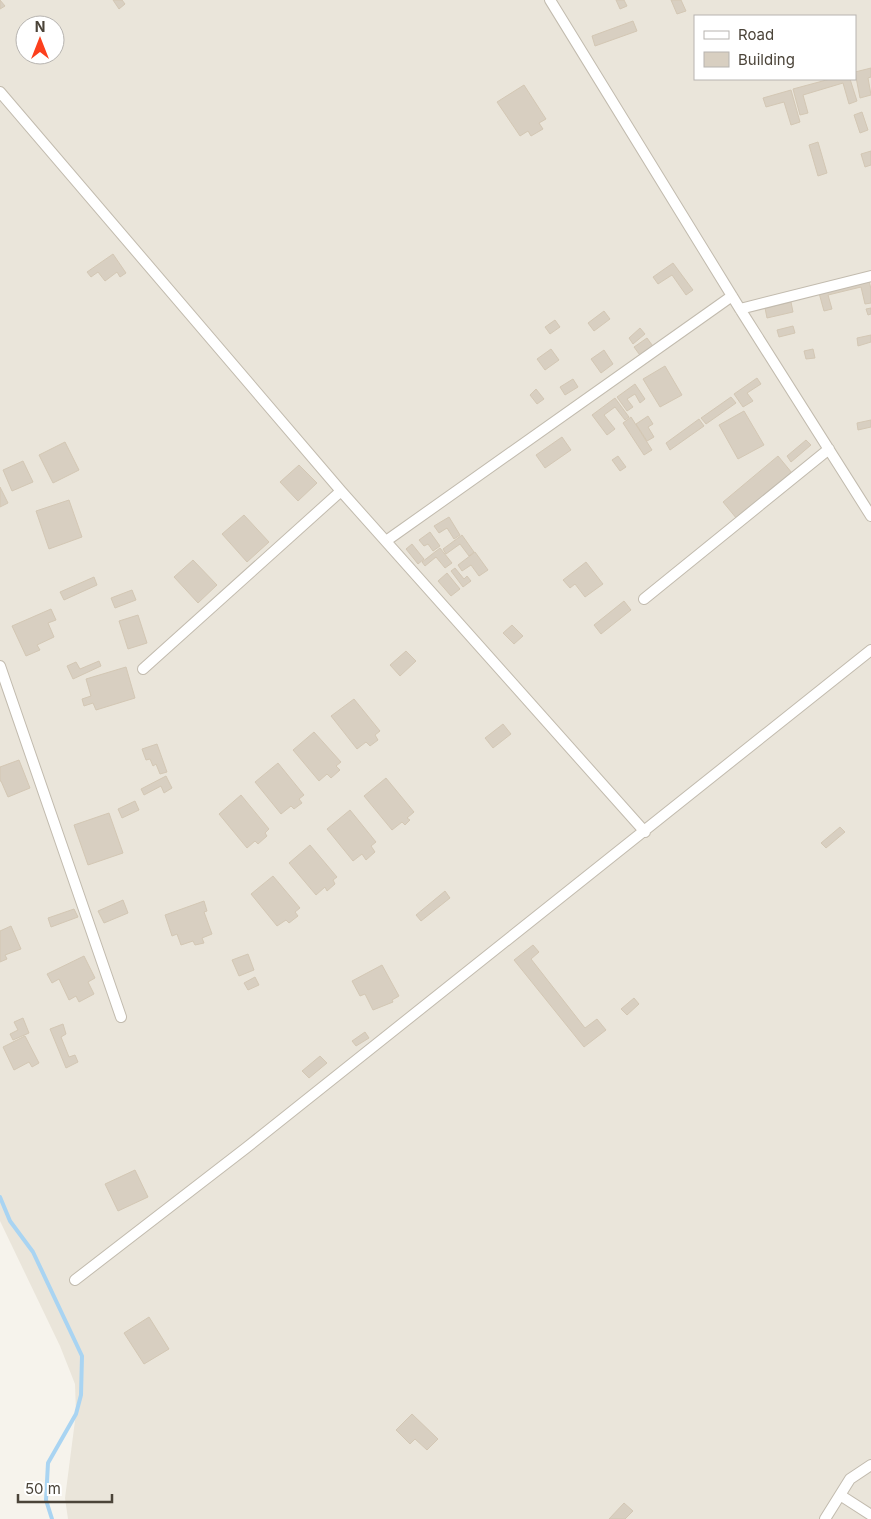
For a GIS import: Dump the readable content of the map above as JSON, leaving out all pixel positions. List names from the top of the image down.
{
  "legend": ["Road", "Building"],
  "scale_bar": "50 m",
  "north": "top"
}
